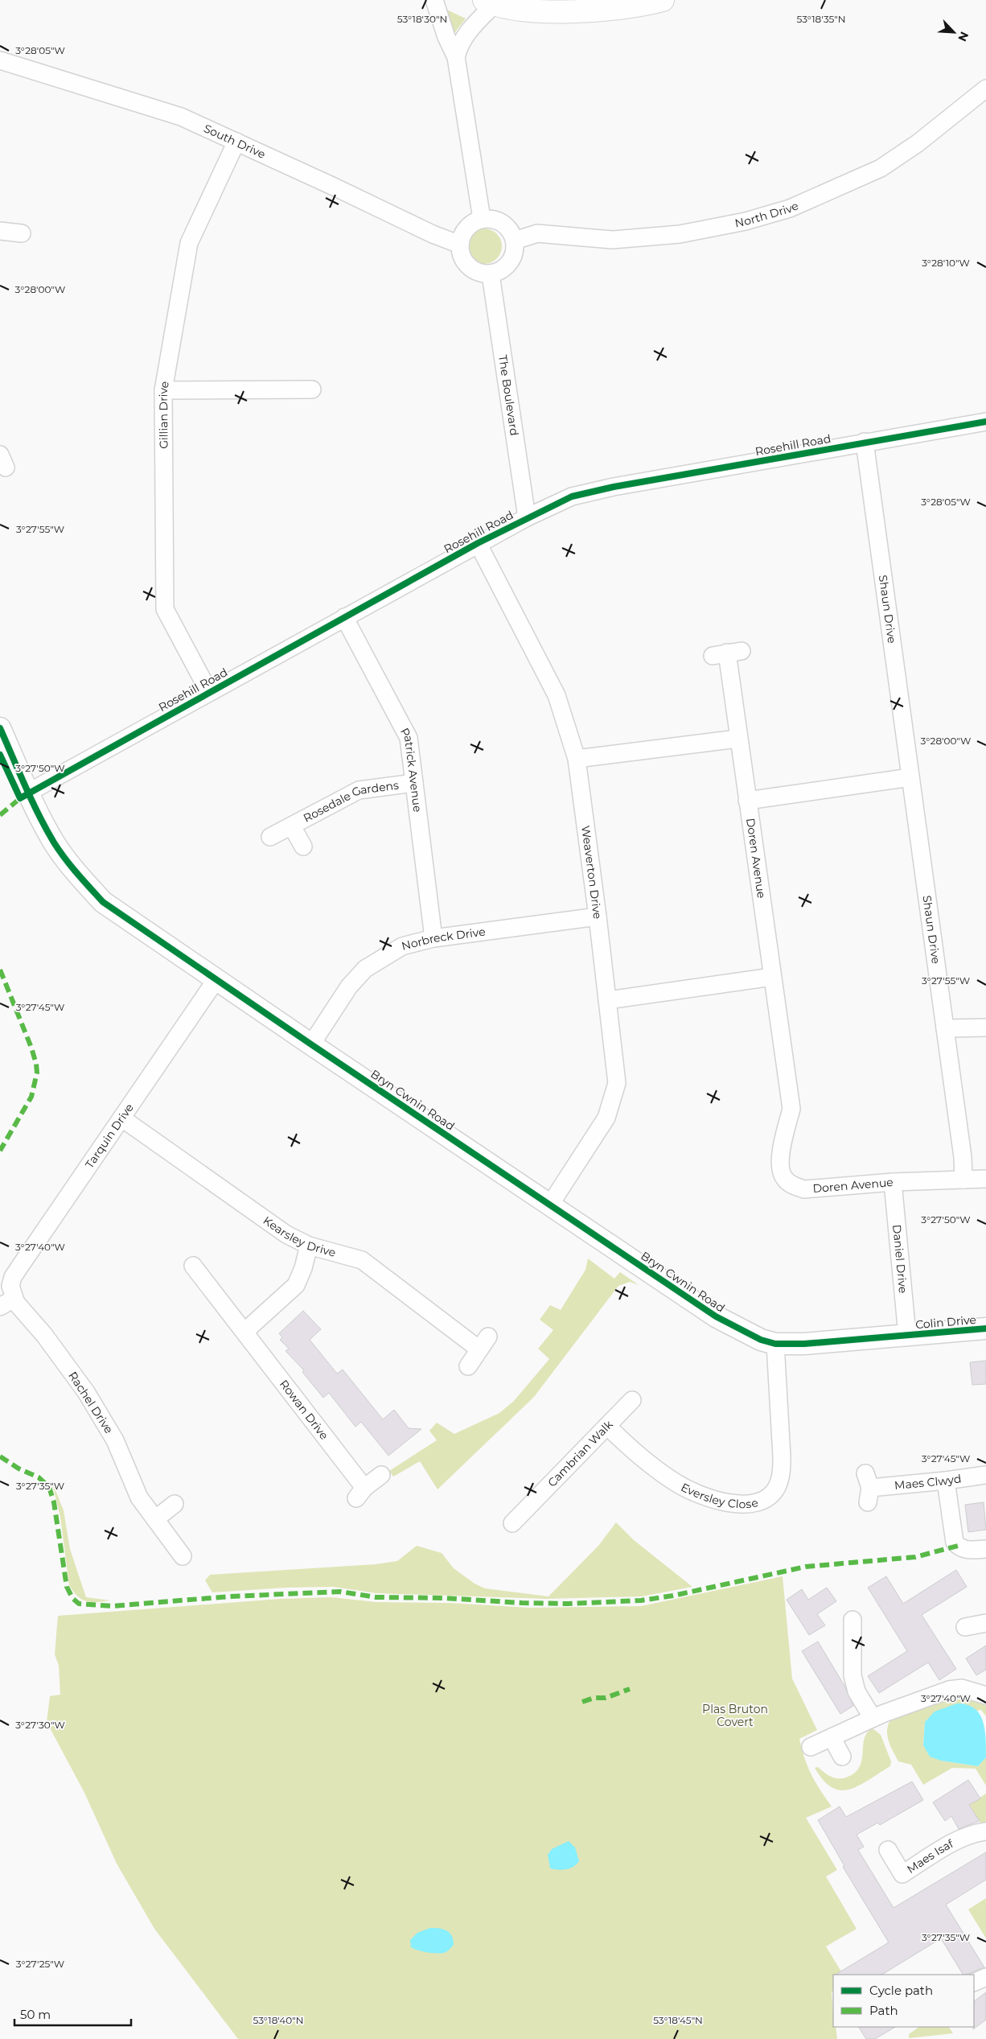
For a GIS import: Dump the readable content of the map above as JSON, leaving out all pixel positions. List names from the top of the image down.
{
  "streets": {
    "street": [
      "South Drive",
      "North Drive",
      "The Boulevard",
      "Gillian Drive",
      "Rosehill Road",
      "Shaun Drive",
      "Patrick Avenue",
      "Rosedale Gardens",
      "Doren Avenue",
      "Weaverton Drive",
      "Norbreck Drive",
      "Bryn Cwnin Road",
      "Tarquin Drive",
      "Kearsley Drive",
      "Daniel Drive",
      "Colin Drive",
      "Rachel Drive",
      "Rowan Drive",
      "Cambrian Walk",
      "Maes Clwyd",
      "Eversley Close",
      "Maes Isaf"
    ]
  },
  "crossings": [
    ["South Drive", "North Drive"],
    ["South Drive", "The Boulevard"],
    ["South Drive", "Gillian Drive"],
    ["North Drive", "The Boulevard"],
    ["The Boulevard", "Rosehill Road"],
    ["Gillian Drive", "Rosehill Road"],
    ["Rosehill Road", "Shaun Drive"],
    ["Rosehill Road", "Patrick Avenue"],
    ["Rosehill Road", "Weaverton Drive"],
    ["Rosehill Road", "Bryn Cwnin Road"],
    ["Shaun Drive", "Doren Avenue"],
    ["Patrick Avenue", "Rosedale Gardens"],
    ["Patrick Avenue", "Norbreck Drive"],
    ["Doren Avenue", "Daniel Drive"],
    ["Weaverton Drive", "Norbreck Drive"],
    ["Weaverton Drive", "Bryn Cwnin Road"],
    ["Norbreck Drive", "Bryn Cwnin Road"],
    ["Bryn Cwnin Road", "Tarquin Drive"],
    ["Bryn Cwnin Road", "Daniel Drive"],
    ["Bryn Cwnin Road", "Colin Drive"],
    ["Bryn Cwnin Road", "Eversley Close"],
    ["Tarquin Drive", "Kearsley Drive"],
    ["Tarquin Drive", "Rachel Drive"],
    ["Daniel Drive", "Colin Drive"],
    ["Cambrian Walk", "Eversley Close"]
  ],
  "parks": ["Plas Bruton Covert"],
  "legend": ["Cycle path", "Path"],
  "scale_bar": "50 m",
  "north": "bottom right",
  "coordinates": [
    "53°18'30\"N",
    "53°18'35\"N",
    "3°28'05\"W",
    "3°28'10\"W",
    "3°28'00\"W",
    "3°27'55\"W",
    "3°27'50\"W",
    "3°27'45\"W",
    "3°27'40\"W",
    "3°27'35\"W",
    "3°27'30\"W",
    "3°27'25\"W",
    "53°18'40\"N",
    "53°18'45\"N"
  ]
}
